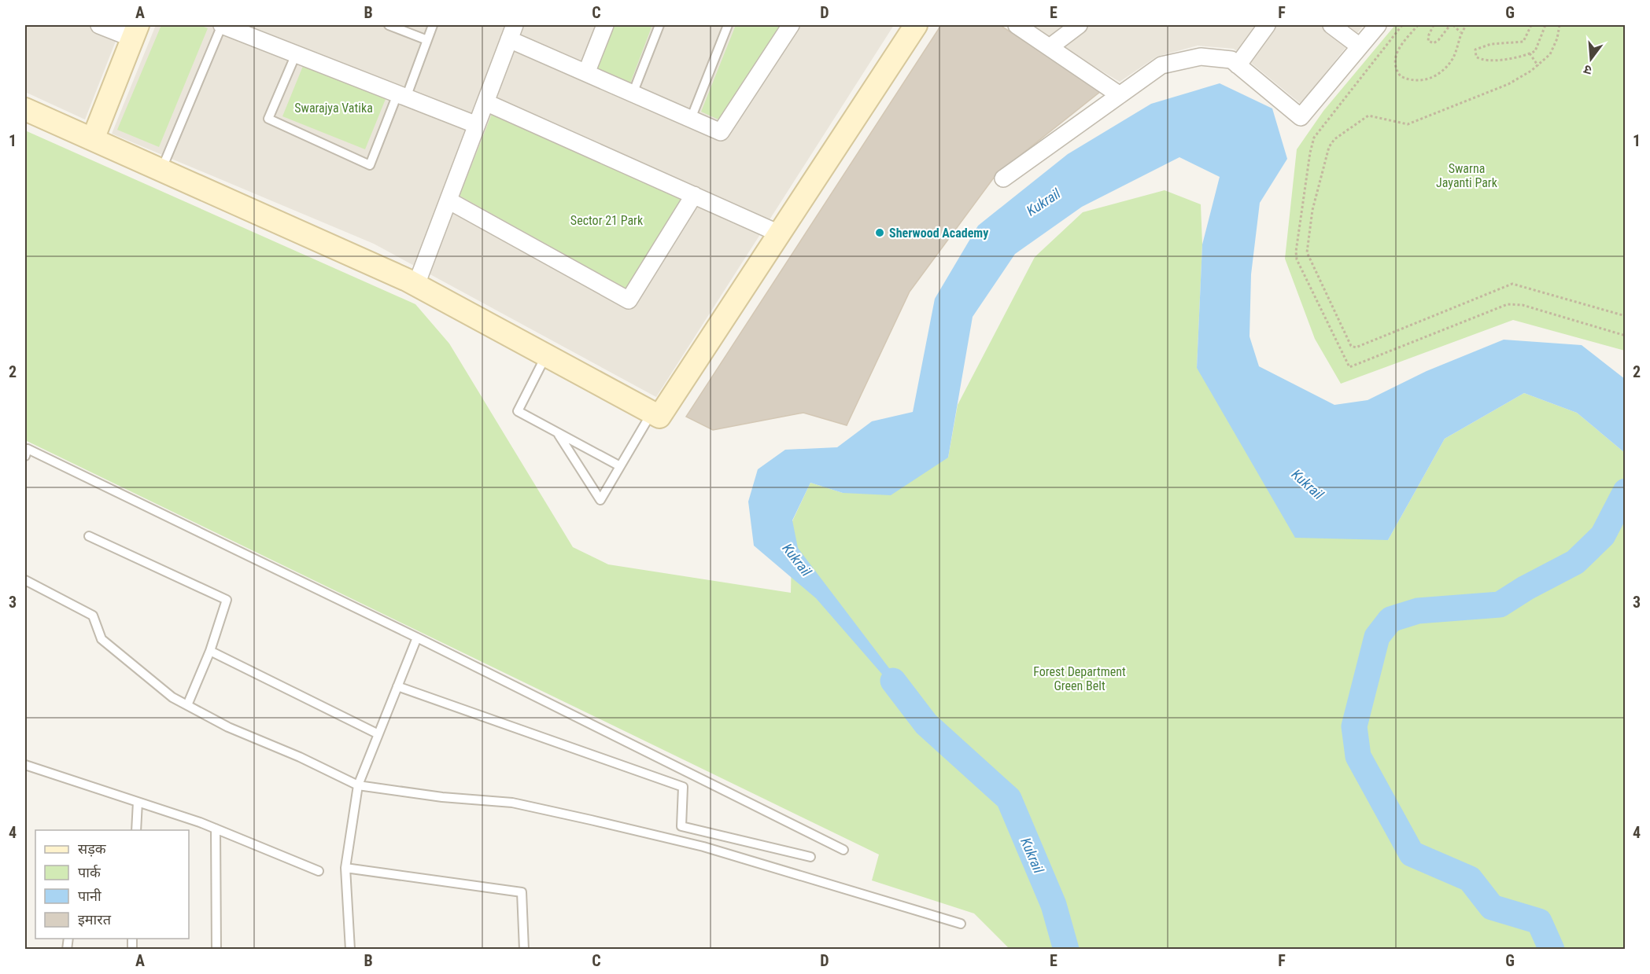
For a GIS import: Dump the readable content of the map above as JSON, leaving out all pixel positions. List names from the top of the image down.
{
  "water": ["Kukrail"],
  "parks": [
    "Swarajya Vatika",
    "Swarna Jayanti Park",
    "Sector 21 Park",
    "Forest Department Green Belt"
  ],
  "places": ["Sherwood Academy"],
  "legend": [
    "सड़क",
    "पार्क",
    "पानी",
    "इमारत"
  ],
  "north": "bottom",
  "grid": {
    "columns": [
      "A",
      "B",
      "C",
      "D",
      "E",
      "F",
      "G"
    ],
    "rows": [
      "1",
      "2",
      "3",
      "4"
    ]
  }
}
